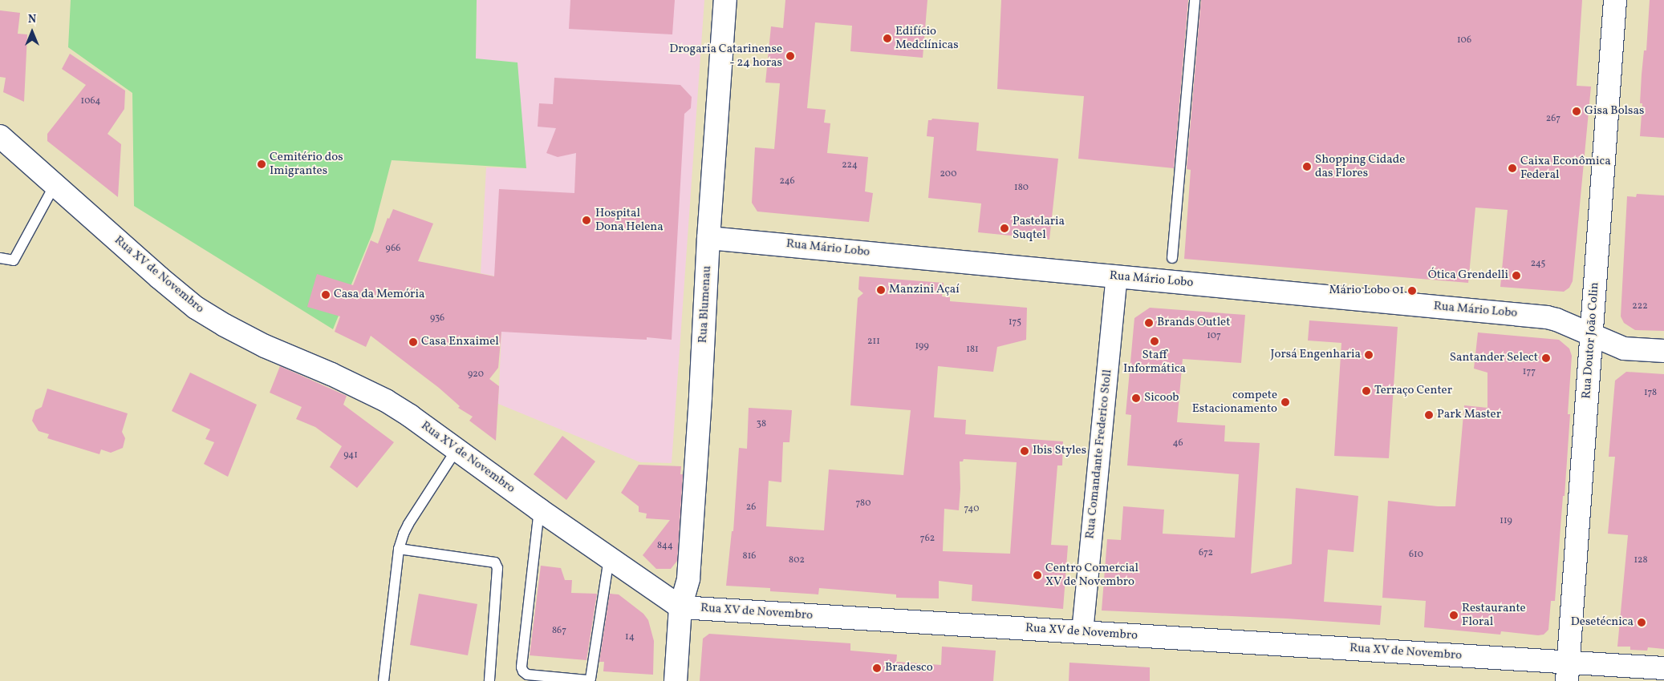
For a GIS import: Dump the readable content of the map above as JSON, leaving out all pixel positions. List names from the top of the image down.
{
  "streets": {
    "main road": [
      "Rua Mário Lobo",
      "Rua XV de Novembro",
      "Rua Blumenau",
      "Rua Doutor João Colin"
    ],
    "street": ["Rua Comandante Frederico Stoll"]
  },
  "crossings": [
    ["Rua Mário Lobo", "Rua Blumenau"],
    ["Rua Mário Lobo", "Rua Doutor João Colin"],
    ["Rua Mário Lobo", "Rua Comandante Frederico Stoll"],
    ["Rua XV de Novembro", "Rua Blumenau"],
    ["Rua XV de Novembro", "Rua Doutor João Colin"],
    ["Rua XV de Novembro", "Rua Comandante Frederico Stoll"]
  ],
  "places": [
    "Edifício Medclínicas",
    "Drogaria Catarinense - 24 horas",
    "Gisa Bolsas",
    "Cemitério dos Imigrantes",
    "Shopping Cidade das Flores",
    "Caixa Econômica Federal",
    "Hospital Dona Helena",
    "Pastelaria Suqtel",
    "Ótica Grendelli",
    "Manzini Açaí",
    "Mário Lobo 01",
    "Casa da Memória",
    "Brands Outlet",
    "Staff Informática",
    "Casa Enxaimel",
    "Jorsá Engenharia",
    "Santander Select",
    "Terraço Center",
    "Sicoob",
    "compete Estacionamento",
    "Park Master",
    "Ibis Styles",
    "Centro Comercial XV de Novembro",
    "Restaurante Floral",
    "Desetécnica",
    "Bradesco"
  ],
  "house_numbers": [
    "106",
    "1064",
    "267",
    "224",
    "200",
    "246",
    "180",
    "966",
    "245",
    "222",
    "936",
    "175",
    "107",
    "211",
    "199",
    "181",
    "177",
    "920",
    "178",
    "38",
    "46",
    "941",
    "780",
    "26",
    "740",
    "119",
    "762",
    "844",
    "672",
    "610",
    "816",
    "802",
    "128",
    "867",
    "14"
  ],
  "north": "top"
}
